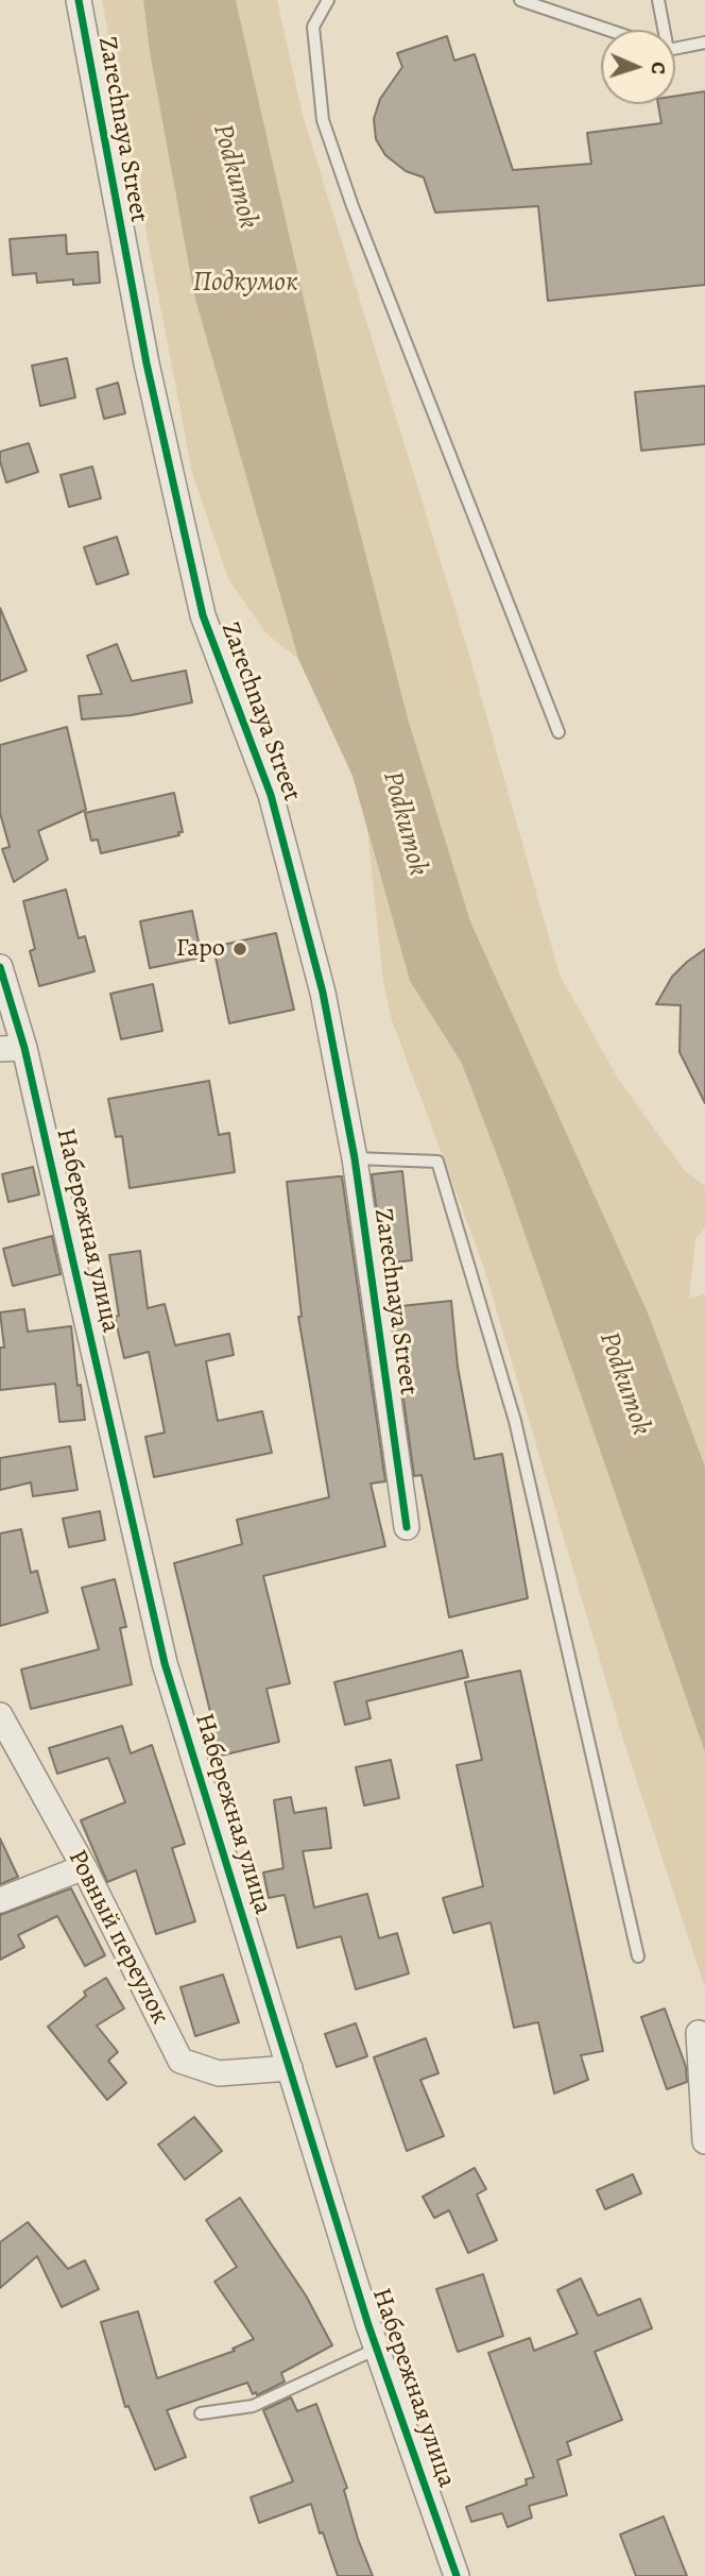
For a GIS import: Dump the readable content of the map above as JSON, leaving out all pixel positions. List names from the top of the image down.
{
  "streets": {
    "street": ["Zarechnaya Street", "Набережная улица", "Ровный переулок"]
  },
  "crossings": [
    ["Набережная улица", "Ровный переулок"]
  ],
  "water": ["Podkumok", "Подкумок"],
  "places": ["Гаро"],
  "north": "right"
}
